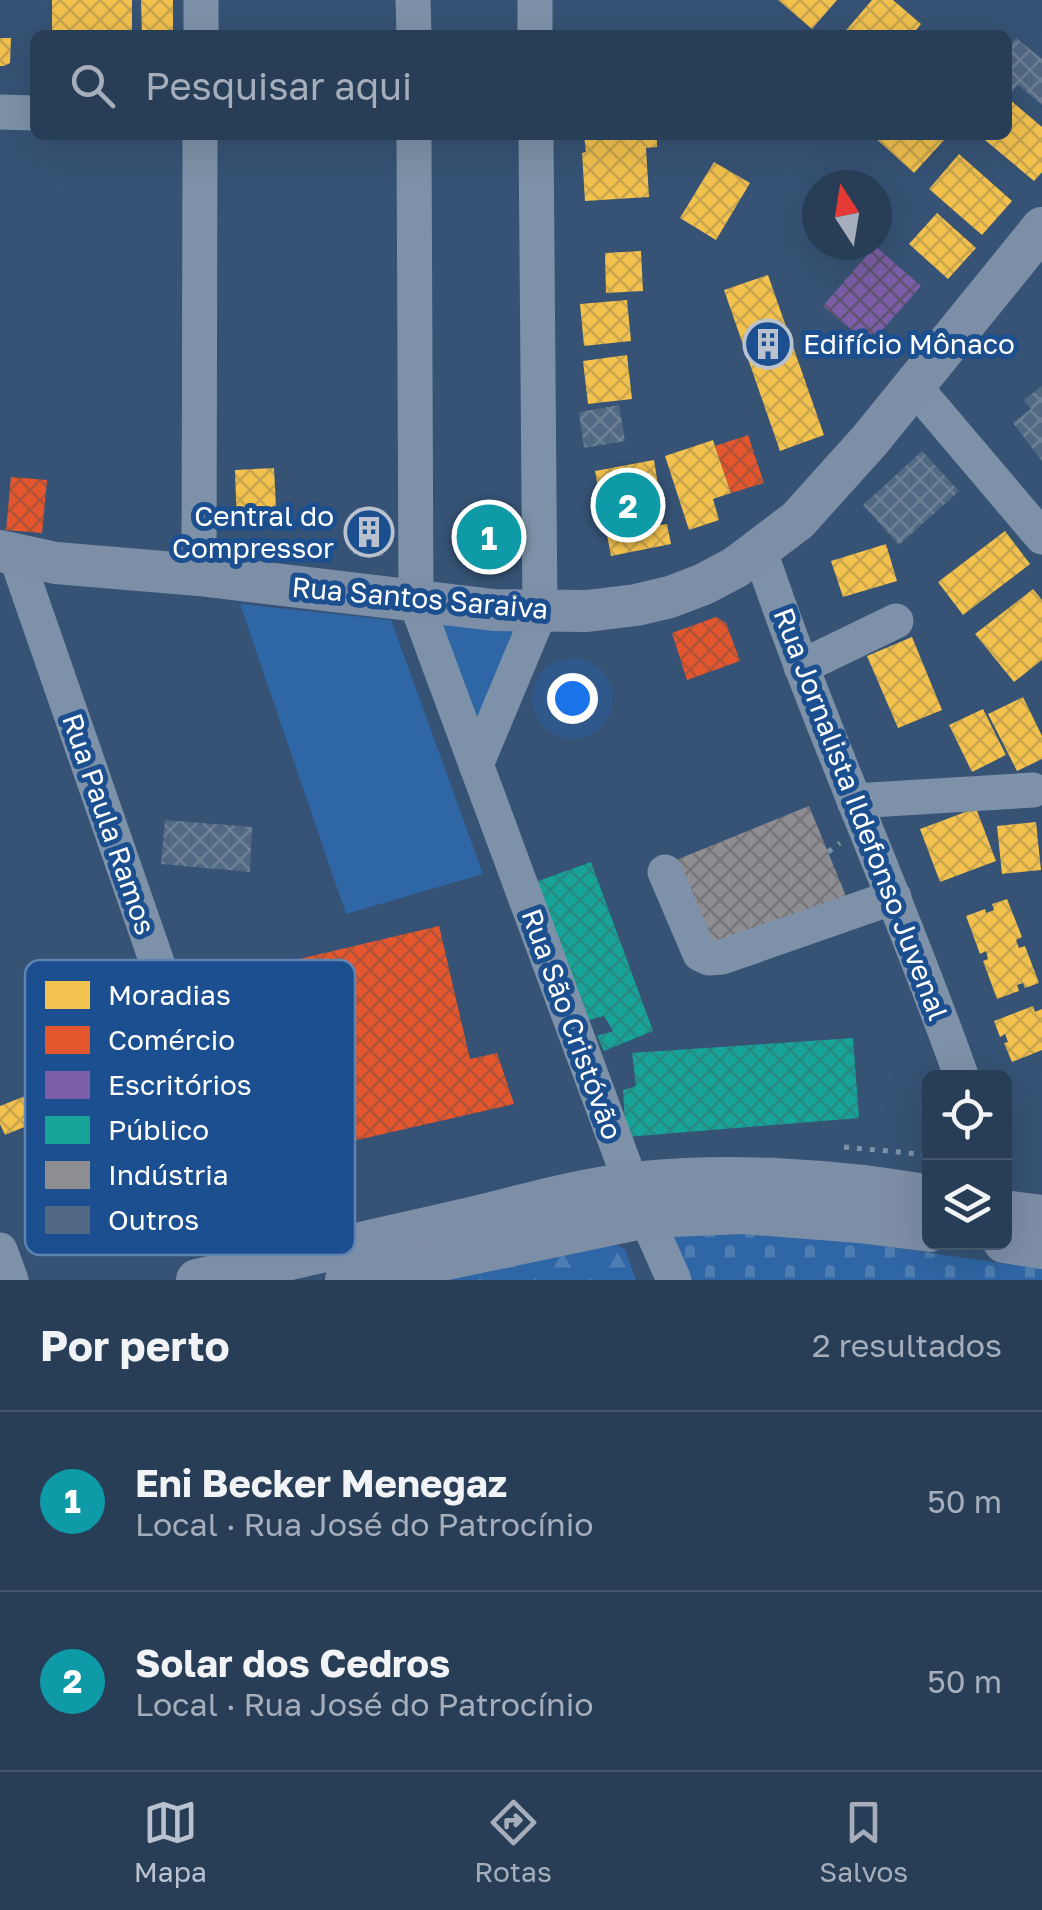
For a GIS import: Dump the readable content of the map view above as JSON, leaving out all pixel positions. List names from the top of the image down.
{
  "streets": {
    "main road": ["Rua Santos Saraiva"],
    "street": ["Rua Jornalista Ildefonso Juvenal", "Rua Paula Ramos", "Rua São Cristóvão"]
  },
  "crossings": [
    ["Rua Santos Saraiva", "Rua Jornalista Ildefonso Juvenal"],
    ["Rua Santos Saraiva", "Rua Paula Ramos"],
    ["Rua Santos Saraiva", "Rua São Cristóvão"]
  ],
  "places": {
    "building": ["Edifício Mônaco", "Central do Compressor"]
  },
  "legend": [
    "Moradias",
    "Comércio",
    "Escritórios",
    "Público",
    "Indústria",
    "Outros"
  ],
  "north": "top",
  "page": {
    "search": "Pesquisar aqui",
    "pins": ["2", "1"],
    "heading": ["Por perto", "2 resultados"],
    "list": [
      {
        "mark": "1",
        "name": "Eni Becker Menegaz",
        "note": "Local · Rua José do Patrocínio",
        "value": "50 m"
      },
      {
        "mark": "2",
        "name": "Solar dos Cedros",
        "note": "Local · Rua José do Patrocínio",
        "value": "50 m"
      }
    ],
    "nav": ["Mapa", "Rotas", "Salvos"]
  }
}
